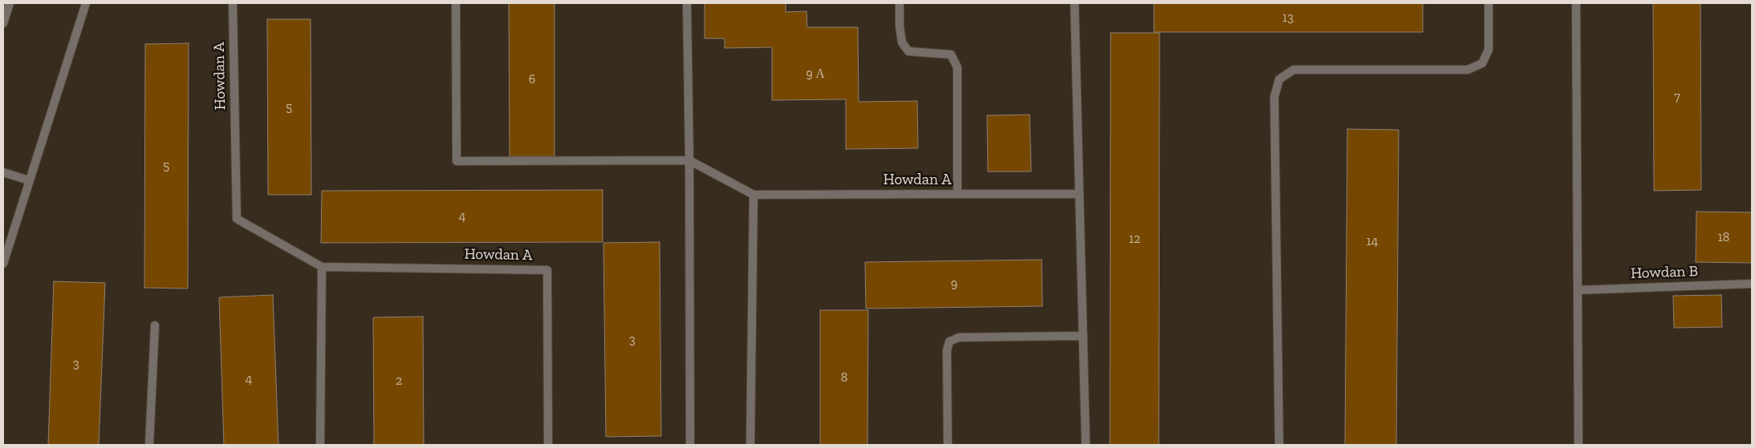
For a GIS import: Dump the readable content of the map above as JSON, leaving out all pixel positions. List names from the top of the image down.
{
  "streets": {
    "street": ["Howdan A", "Howdan B"]
  },
  "house_numbers": [
    "13",
    "9 А",
    "6",
    "7",
    "5",
    "5",
    "4",
    "18",
    "12",
    "14",
    "9",
    "3",
    "3",
    "8",
    "4",
    "2"
  ]
}
